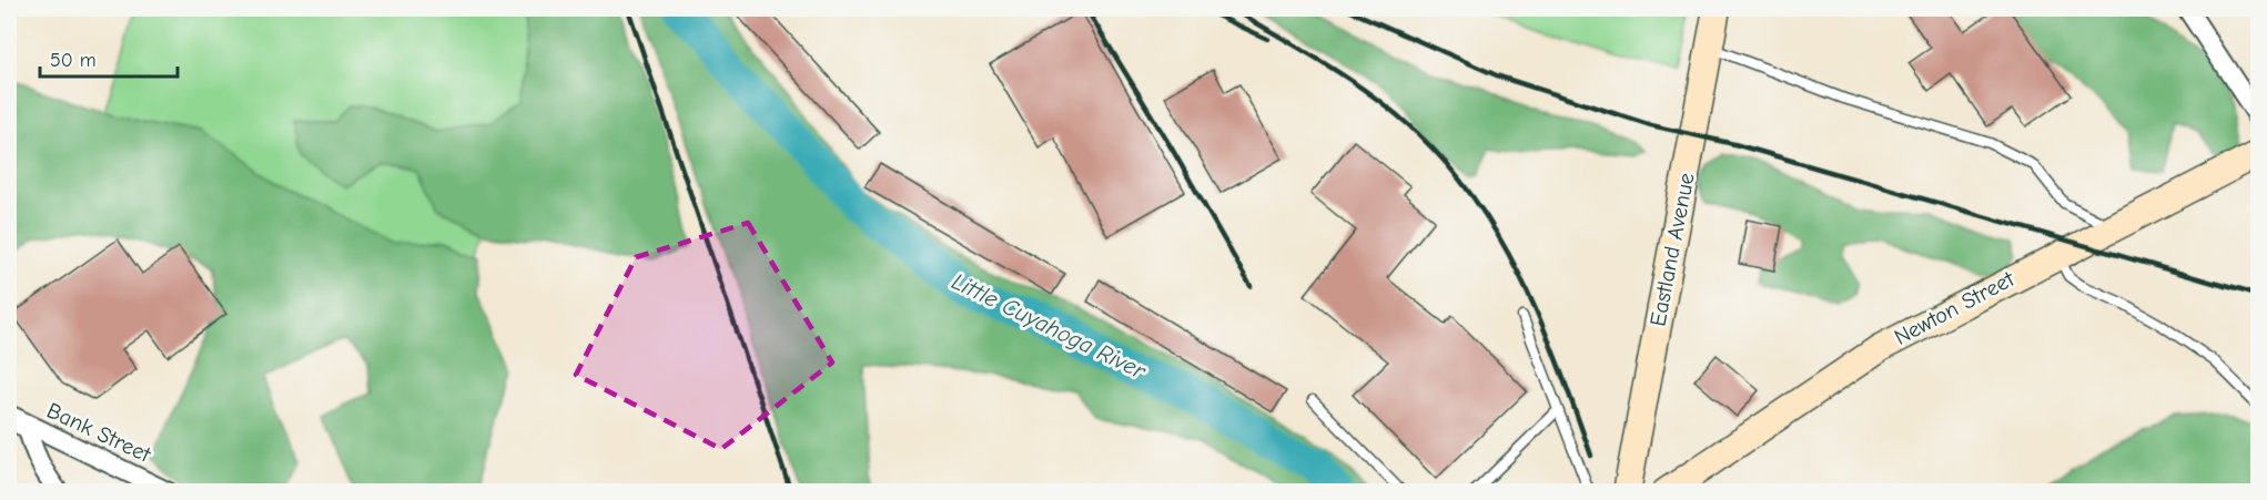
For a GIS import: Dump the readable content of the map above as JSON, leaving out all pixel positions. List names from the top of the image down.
{
  "streets": {
    "street": ["Eastland Avenue", "Newton Street", "Bank Street"]
  },
  "water": ["Little Cuyahoga River"],
  "scale_bar": "50 m"
}
